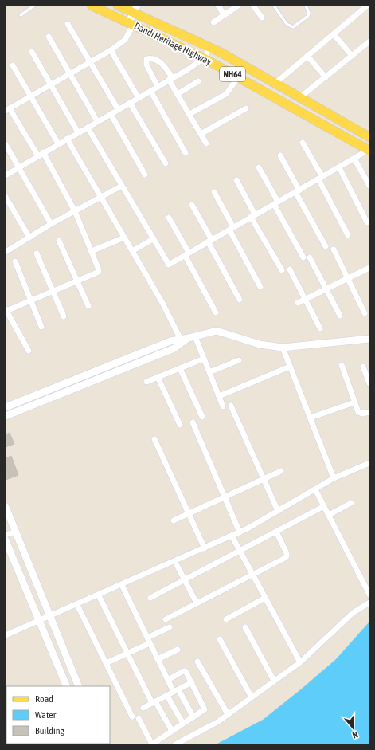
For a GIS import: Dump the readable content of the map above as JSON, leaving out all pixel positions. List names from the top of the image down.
{
  "streets": {
    "main road": ["Dandi Heritage Highway", "NH64"]
  },
  "legend": ["Road", "Water", "Building"],
  "north": "bottom"
}
